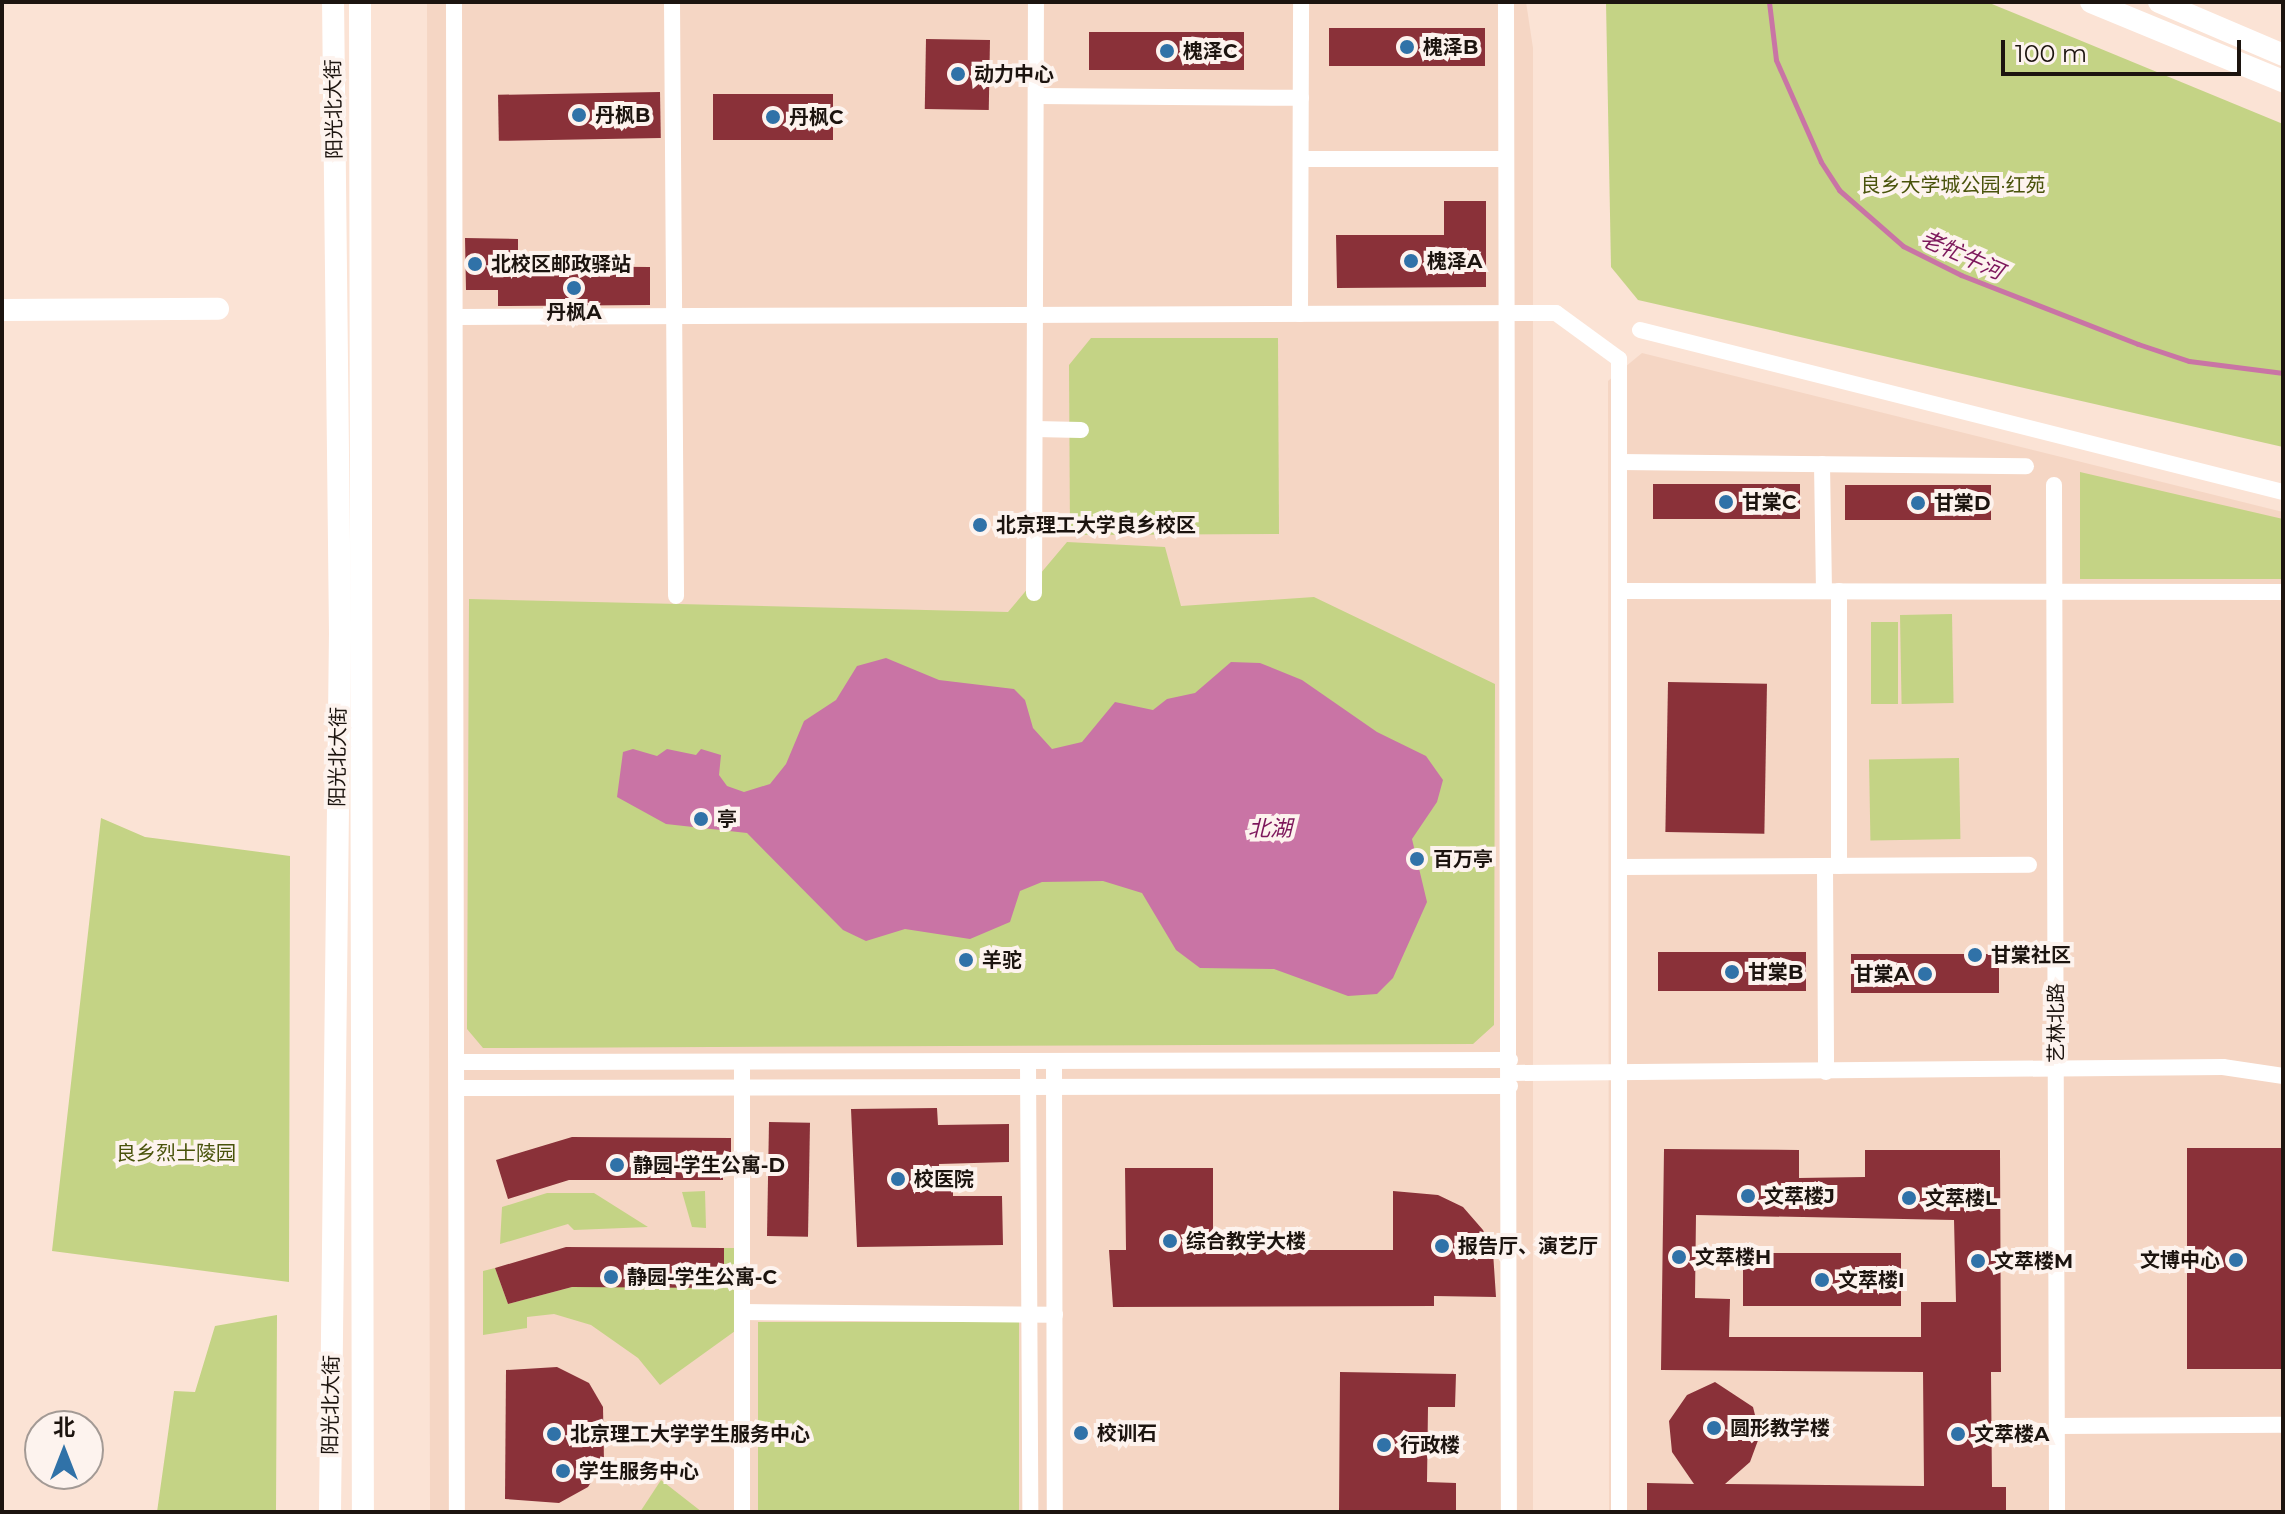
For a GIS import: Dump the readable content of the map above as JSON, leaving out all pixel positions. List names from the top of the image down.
{
  "streets": {
    "main road": ["阳光北大街"],
    "street": ["艺林北路"]
  },
  "water": ["老牤牛河", "北湖"],
  "parks": ["良乡大学城公园·红苑", "良乡烈士陵园"],
  "places": [
    "槐泽B",
    "槐泽C",
    "动力中心",
    "丹枫B",
    "丹枫C",
    "槐泽A",
    "北校区邮政驿站",
    "丹枫A",
    "甘棠C",
    "甘棠D",
    "北京理工大学良乡校区",
    "亭",
    "百万亭",
    "甘棠社区",
    "羊驼",
    "甘棠B",
    "甘棠A",
    "静园-学生公寓-D",
    "校医院",
    "文萃楼J",
    "文萃楼L",
    "综合教学大楼",
    "报告厅、演艺厅",
    "文萃楼H",
    "文博中心",
    "文萃楼M",
    "静园-学生公寓-C",
    "文萃楼I",
    "圆形教学楼",
    "校训石",
    "北京理工大学学生服务中心",
    "文萃楼A",
    "行政楼",
    "学生服务中心"
  ],
  "scale_bar": "100 m",
  "north": "top"
}
